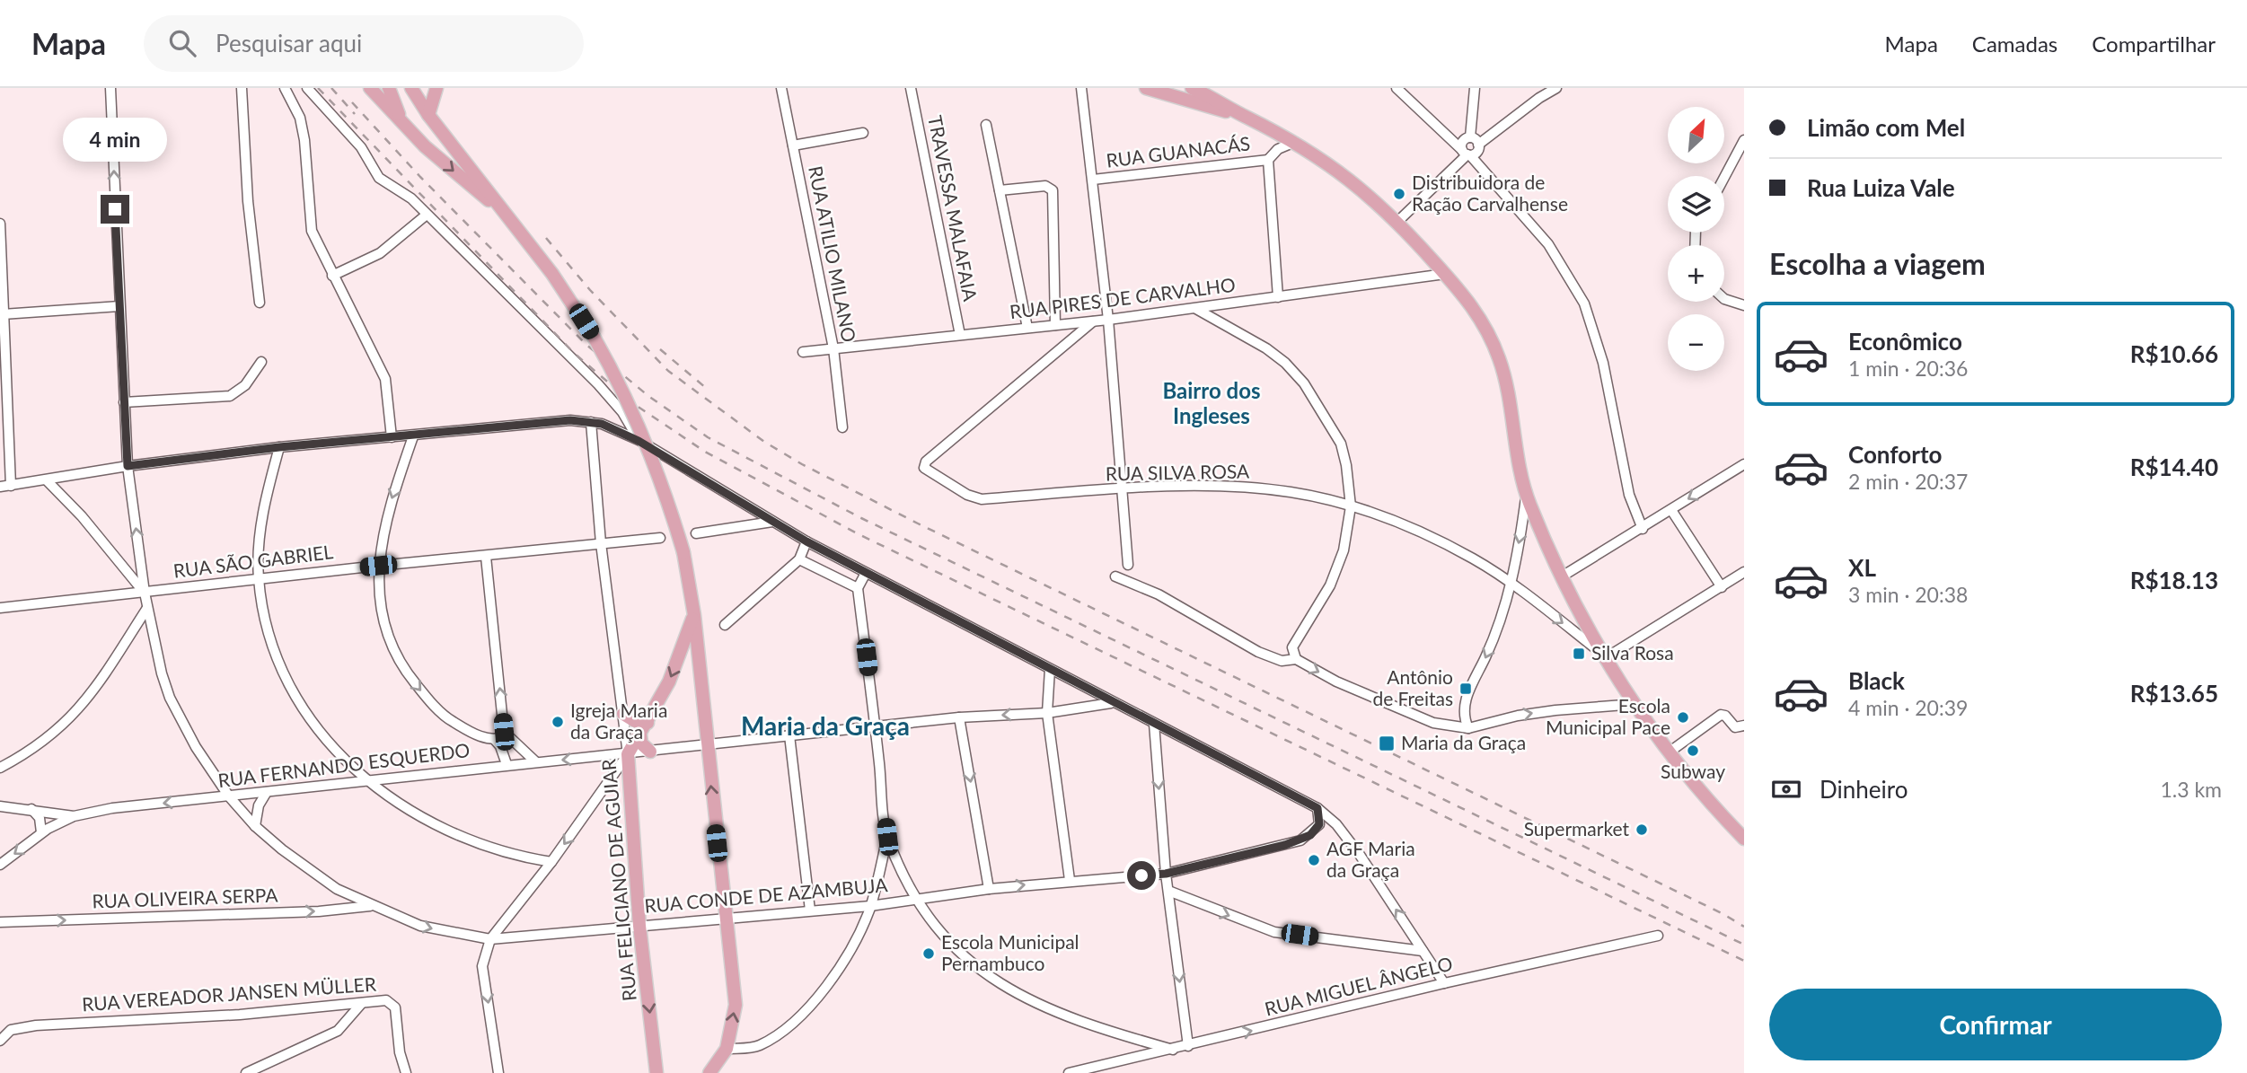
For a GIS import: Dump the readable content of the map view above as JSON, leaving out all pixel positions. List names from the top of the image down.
{
  "streets": {
    "main road": ["RUA FELICIANO DE AGUIAR"],
    "street": [
      "RUA GUANACÁS",
      "TRAVESSA MALAFAIA",
      "RUA ATILIO MILANO",
      "RUA PIRES DE CARVALHO",
      "RUA SILVA ROSA",
      "RUA SÃO GABRIEL",
      "RUA FERNANDO ESQUERDO",
      "RUA CONDE DE AZAMBUJA",
      "RUA OLIVEIRA SERPA",
      "RUA MIGUEL ÂNGELO",
      "RUA VEREADOR JANSEN MÜLLER"
    ]
  },
  "crossings": [
    ["TRAVESSA MALAFAIA", "RUA PIRES DE CARVALHO"],
    ["RUA ATILIO MILANO", "RUA PIRES DE CARVALHO"],
    ["RUA PIRES DE CARVALHO", "RUA SILVA ROSA"],
    ["RUA SÃO GABRIEL", "RUA FELICIANO DE AGUIAR"],
    ["RUA SÃO GABRIEL", "RUA CONDE DE AZAMBUJA"],
    ["RUA FERNANDO ESQUERDO", "RUA FELICIANO DE AGUIAR"],
    ["RUA FERNANDO ESQUERDO", "RUA CONDE DE AZAMBUJA"],
    ["RUA FELICIANO DE AGUIAR", "RUA CONDE DE AZAMBUJA"],
    ["RUA CONDE DE AZAMBUJA", "RUA OLIVEIRA SERPA"]
  ],
  "one_way": ["RUA OLIVEIRA SERPA", "RUA MIGUEL ÂNGELO"],
  "districts": ["Bairro dos Ingleses", "Maria da Graça"],
  "places": {
    "other": [
      "Distribuidora de Ração Carvalhense",
      "Escola Municipal Pace",
      "Igreja Maria da Graça",
      "Subway",
      "Supermarket",
      "AGF Maria da Graça",
      "Escola Municipal Pernambuco"
    ],
    "transit": ["Silva Rosa", "Antônio de Freitas", "Maria da Graça"]
  },
  "north": "top right",
  "page": {
    "header": "Mapa",
    "search": "Pesquisar aqui",
    "nav": ["Mapa", "Camadas", "Compartilhar"],
    "banner": ["Limão com Mel", "Rua Luiza Vale"],
    "map_buttons": ["+", "−"],
    "bubble": "4 min",
    "heading": "Escolha a viagem",
    "list": [
      {
        "name": "Econômico",
        "note": "1 min · 20:36",
        "value": "R$10.66"
      },
      {
        "name": "Conforto",
        "note": "2 min · 20:37",
        "value": "R$14.40"
      },
      {
        "name": "XL",
        "note": "3 min · 20:38",
        "value": "R$18.13"
      },
      {
        "name": "Black",
        "note": "4 min · 20:39",
        "value": "R$13.65"
      }
    ],
    "pay": ["Dinheiro", "1.3 km"],
    "buttons": "Confirmar"
  }
}
